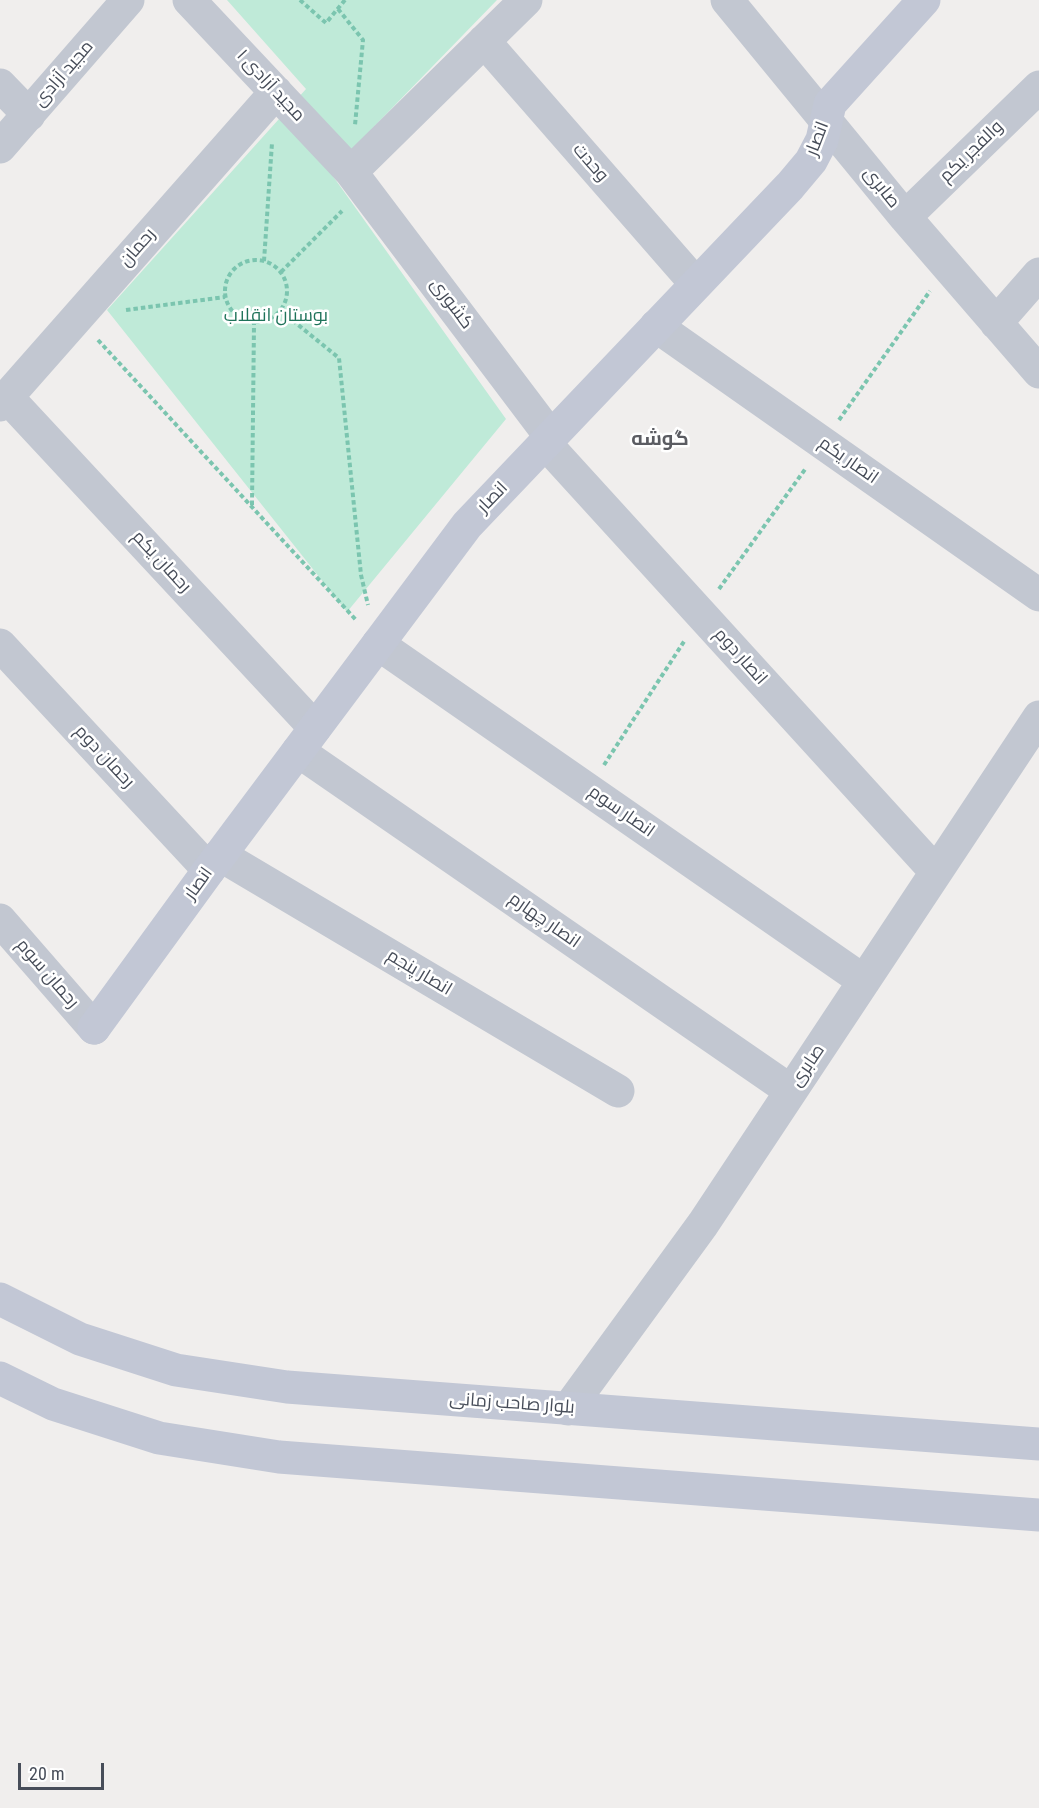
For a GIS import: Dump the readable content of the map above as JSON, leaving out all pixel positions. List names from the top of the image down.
{
  "streets": {
    "main road": ["انصار", "بلوار صاحب زمانی"],
    "street": [
      "مجید آزادی",
      "مجید آزادی ۱",
      "والفجر یکم",
      "وحدت",
      "صابری",
      "رحمان",
      "کشوری",
      "انصار یکم",
      "رحمان یکم",
      "انصار دوم",
      "رحمان دوم",
      "انصار سوم",
      "انصار چهارم",
      "انصار پنجم",
      "رحمان سوم"
    ]
  },
  "crossings": [
    ["مجید آزادی ۱", "رحمان"],
    ["مجید آزادی ۱", "کشوری"],
    ["انصار", "وحدت"],
    ["انصار", "صابری"],
    ["انصار", "کشوری"],
    ["انصار", "انصار یکم"],
    ["انصار", "رحمان یکم"],
    ["انصار", "انصار دوم"],
    ["انصار", "رحمان دوم"],
    ["انصار", "انصار سوم"],
    ["انصار", "انصار چهارم"],
    ["انصار", "انصار پنجم"],
    ["انصار", "رحمان سوم"],
    ["والفجر یکم", "صابری"],
    ["صابری", "انصار دوم"],
    ["صابری", "انصار سوم"],
    ["صابری", "انصار چهارم"],
    ["صابری", "بلوار صاحب زمانی"],
    ["رحمان", "رحمان یکم"],
    ["کشوری", "انصار دوم"],
    ["رحمان یکم", "انصار چهارم"],
    ["رحمان دوم", "انصار پنجم"]
  ],
  "districts": ["گوشه"],
  "parks": ["بوستان انقلاب"],
  "scale_bar": "20 m"
}
